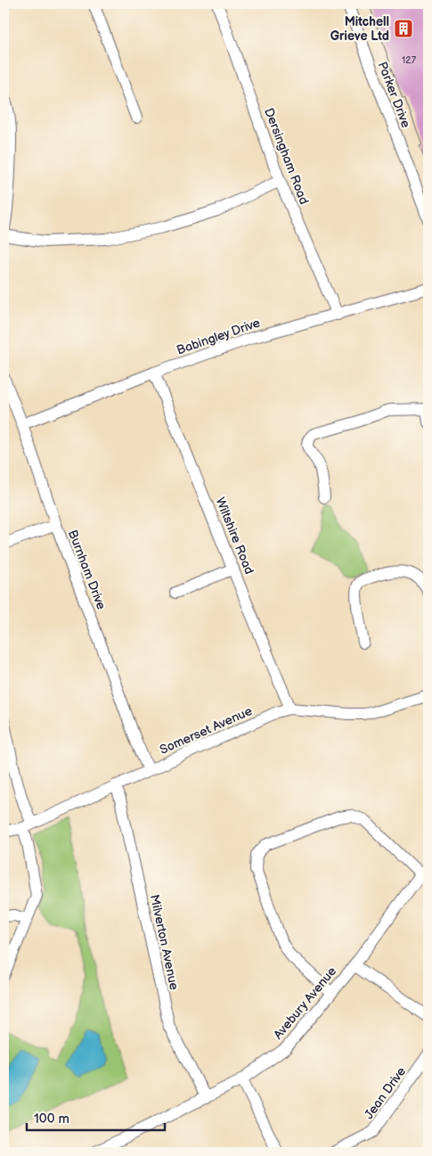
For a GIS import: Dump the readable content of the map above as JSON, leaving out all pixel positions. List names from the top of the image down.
{
  "streets": {
    "street": [
      "Parker Drive",
      "Dersingham Road",
      "Babingley Drive",
      "Wiltshire Road",
      "Burnham Drive",
      "Somerset Avenue",
      "Milverton Avenue",
      "Avebury Avenue",
      "Jean Drive"
    ]
  },
  "crossings": [
    ["Dersingham Road", "Babingley Drive"],
    ["Babingley Drive", "Wiltshire Road"],
    ["Babingley Drive", "Burnham Drive"],
    ["Wiltshire Road", "Somerset Avenue"],
    ["Burnham Drive", "Somerset Avenue"],
    ["Somerset Avenue", "Milverton Avenue"],
    ["Milverton Avenue", "Avebury Avenue"]
  ],
  "places": {
    "building": ["Mitchell Grieve Ltd"]
  },
  "house_numbers": ["127"],
  "scale_bar": "100 m"
}
